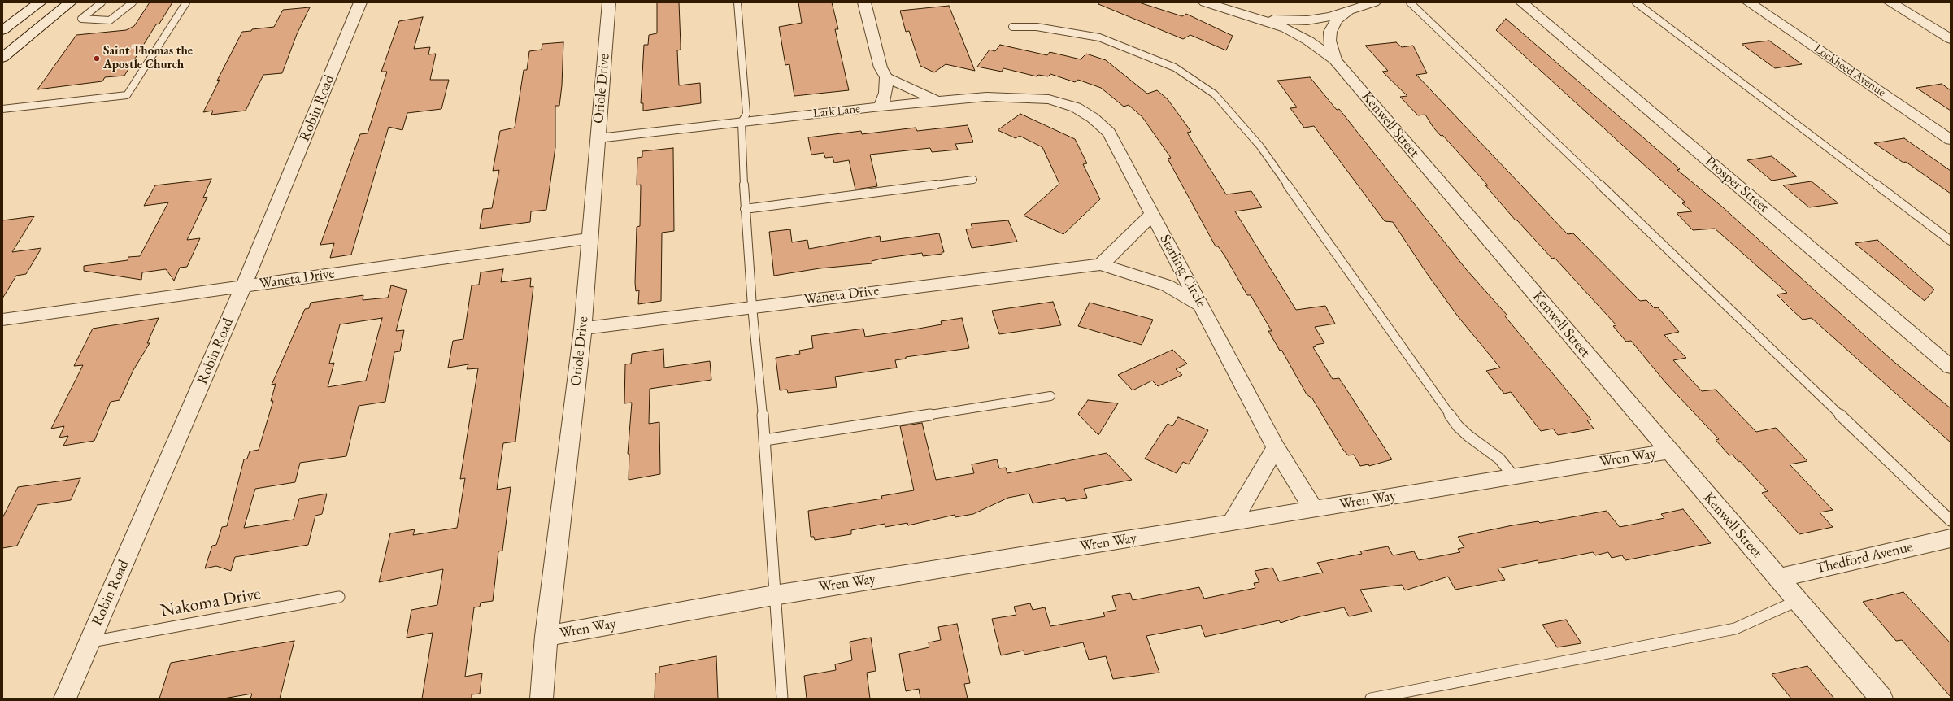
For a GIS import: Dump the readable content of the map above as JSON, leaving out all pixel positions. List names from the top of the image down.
{
  "streets": {
    "street": [
      "Lockheed Avenue",
      "Oriole Drive",
      "Robin Road",
      "Lark Lane",
      "Kenwell Street",
      "Prosper Street",
      "Starling Circle",
      "Waneta Drive",
      "Wren Way",
      "Thedford Avenue"
    ],
    "lane": ["Nakoma Drive"]
  },
  "crossings": [
    ["Oriole Drive", "Lark Lane"],
    ["Oriole Drive", "Waneta Drive"],
    ["Oriole Drive", "Wren Way"],
    ["Robin Road", "Waneta Drive"],
    ["Robin Road", "Nakoma Drive"],
    ["Lark Lane", "Starling Circle"],
    ["Kenwell Street", "Wren Way"],
    ["Kenwell Street", "Thedford Avenue"],
    ["Starling Circle", "Waneta Drive"],
    ["Starling Circle", "Wren Way"]
  ],
  "places": ["Saint Thomas the Apostle Church"]
}
